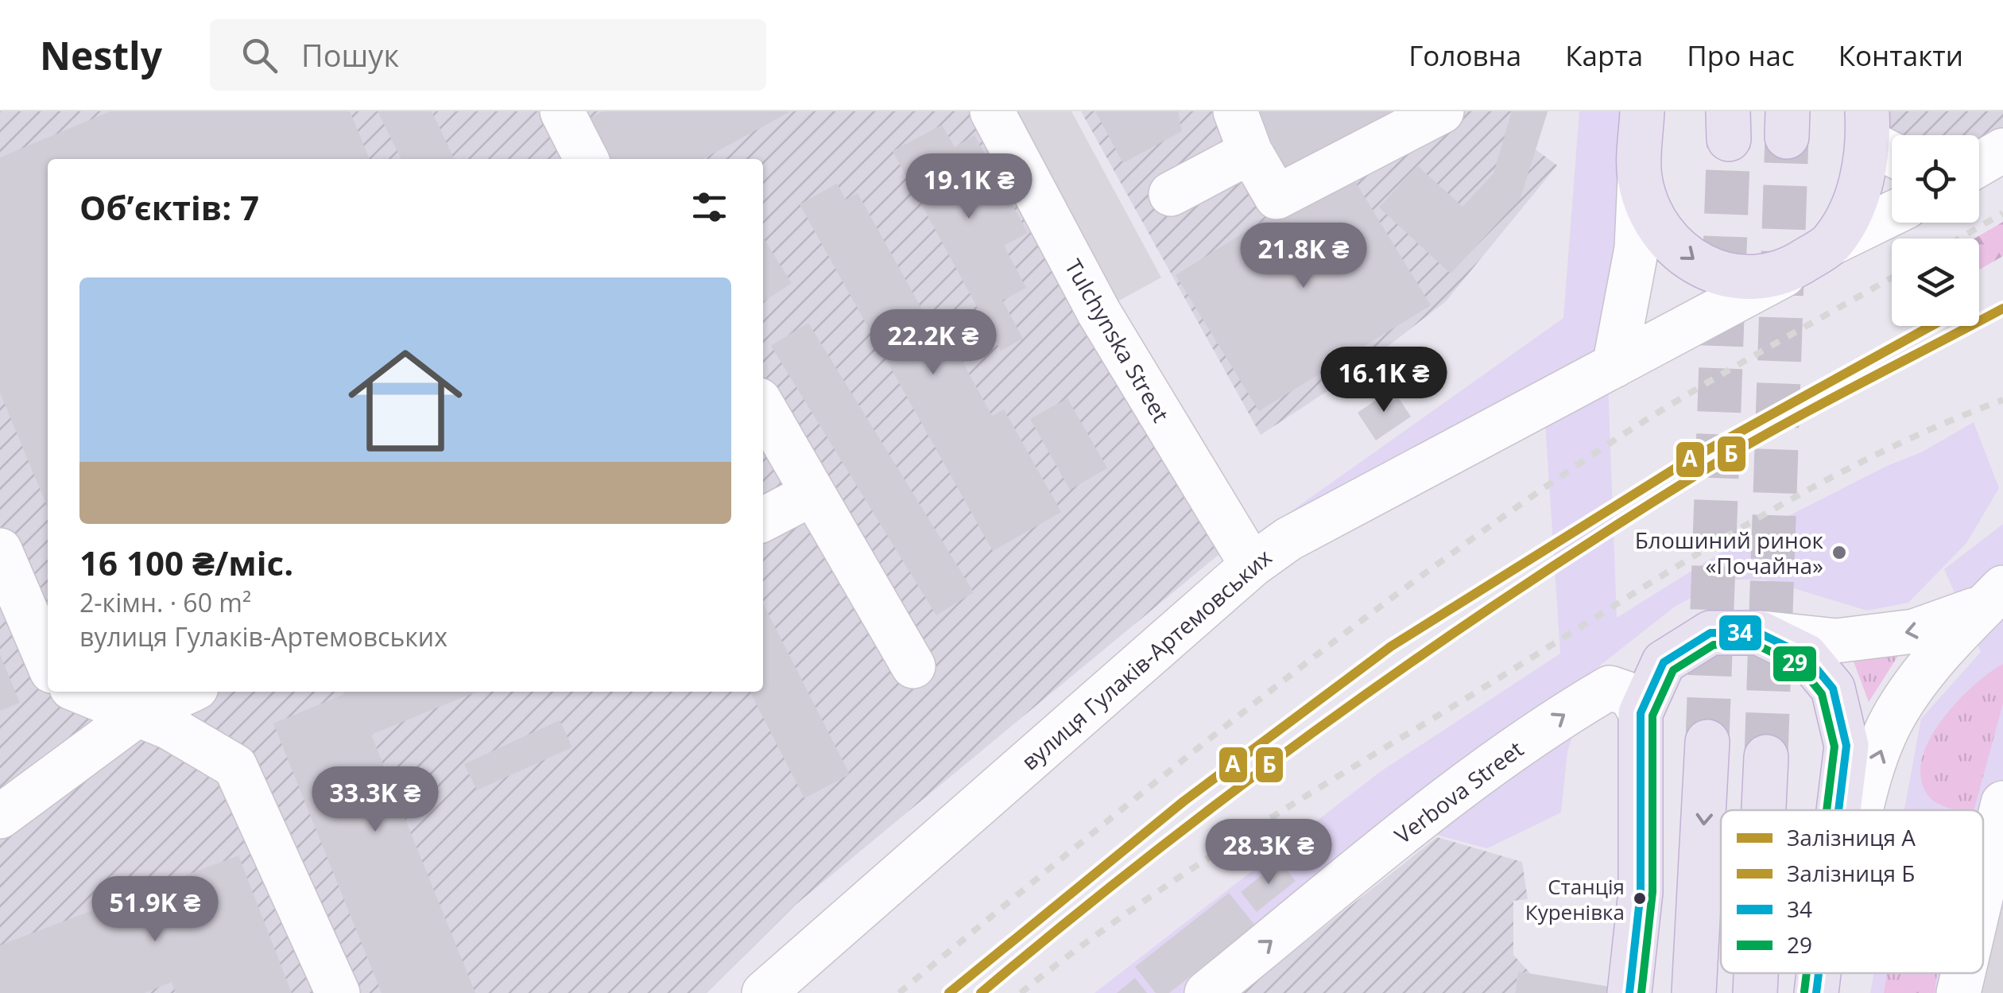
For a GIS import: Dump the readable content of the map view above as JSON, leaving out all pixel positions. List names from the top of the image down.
{
  "streets": {
    "street": ["Tulchynska Street", "вулиця Гулаків-Артемовських", "Verbova Street"]
  },
  "crossings": [
    ["Tulchynska Street", "вулиця Гулаків-Артемовських"]
  ],
  "one_way": ["Verbova Street"],
  "places": ["Блошиний ринок «Почайна»", "Станція Куренівка"],
  "lines": [
    "rail line Б",
    "rail line A",
    "transit line 34",
    "transit line 29"
  ],
  "legend": [
    "Залізниця A",
    "Залізниця Б",
    "34",
    "29"
  ],
  "page": {
    "header": "Nestly",
    "search": "Пошук",
    "nav": [
      "Головна",
      "Карта",
      "Про нас",
      "Контакти"
    ],
    "price": [
      "19.1K ₴",
      "21.8K ₴",
      "22.2K ₴",
      "16.1K ₴",
      "33.3K ₴",
      "28.3K ₴",
      "51.9K ₴"
    ],
    "heading": "Об’єктів: 7",
    "list": [
      {
        "name": "16 100 ₴/міс.",
        "note": "2-кімн. · 60 m² · вулиця Гулаків-Артемовських"
      }
    ]
  }
}
